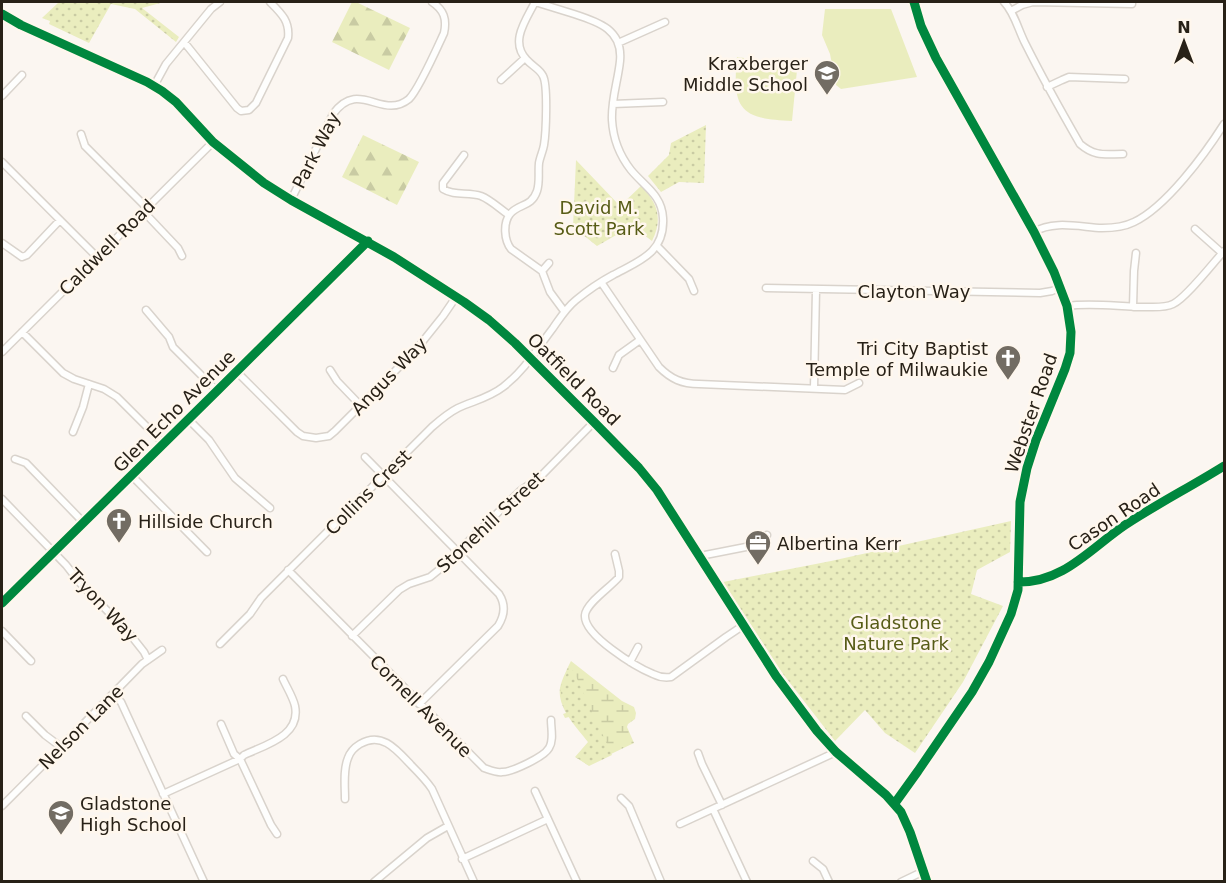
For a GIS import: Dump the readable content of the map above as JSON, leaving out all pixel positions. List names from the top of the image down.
{
  "streets": {
    "street": [
      "Park Way",
      "Caldwell Road",
      "Clayton Way",
      "Angus Way",
      "Oatfield Road",
      "Glen Echo Avenue",
      "Webster Road",
      "Collins Crest",
      "Cason Road",
      "Stonehill Street",
      "Tryon Way",
      "Cornell Avenue",
      "Nelson Lane"
    ]
  },
  "crossings": [
    ["Park Way", "Oatfield Road"],
    ["Caldwell Road", "Oatfield Road"],
    ["Clayton Way", "Webster Road"],
    ["Angus Way", "Oatfield Road"],
    ["Angus Way", "Glen Echo Avenue"],
    ["Oatfield Road", "Glen Echo Avenue"],
    ["Oatfield Road", "Webster Road"],
    ["Oatfield Road", "Collins Crest"],
    ["Oatfield Road", "Stonehill Street"],
    ["Glen Echo Avenue", "Tryon Way"],
    ["Webster Road", "Cason Road"],
    ["Collins Crest", "Cornell Avenue"],
    ["Stonehill Street", "Cornell Avenue"],
    ["Tryon Way", "Nelson Lane"]
  ],
  "parks": ["David M. Scott Park", "Gladstone Nature Park"],
  "places": {
    "school or university": ["Kraxberger Middle School", "Gladstone High School"],
    "church": ["Tri City Baptist Temple of Milwaukie", "Hillside Church"],
    "office": ["Albertina Kerr"]
  },
  "north": "top"
}
